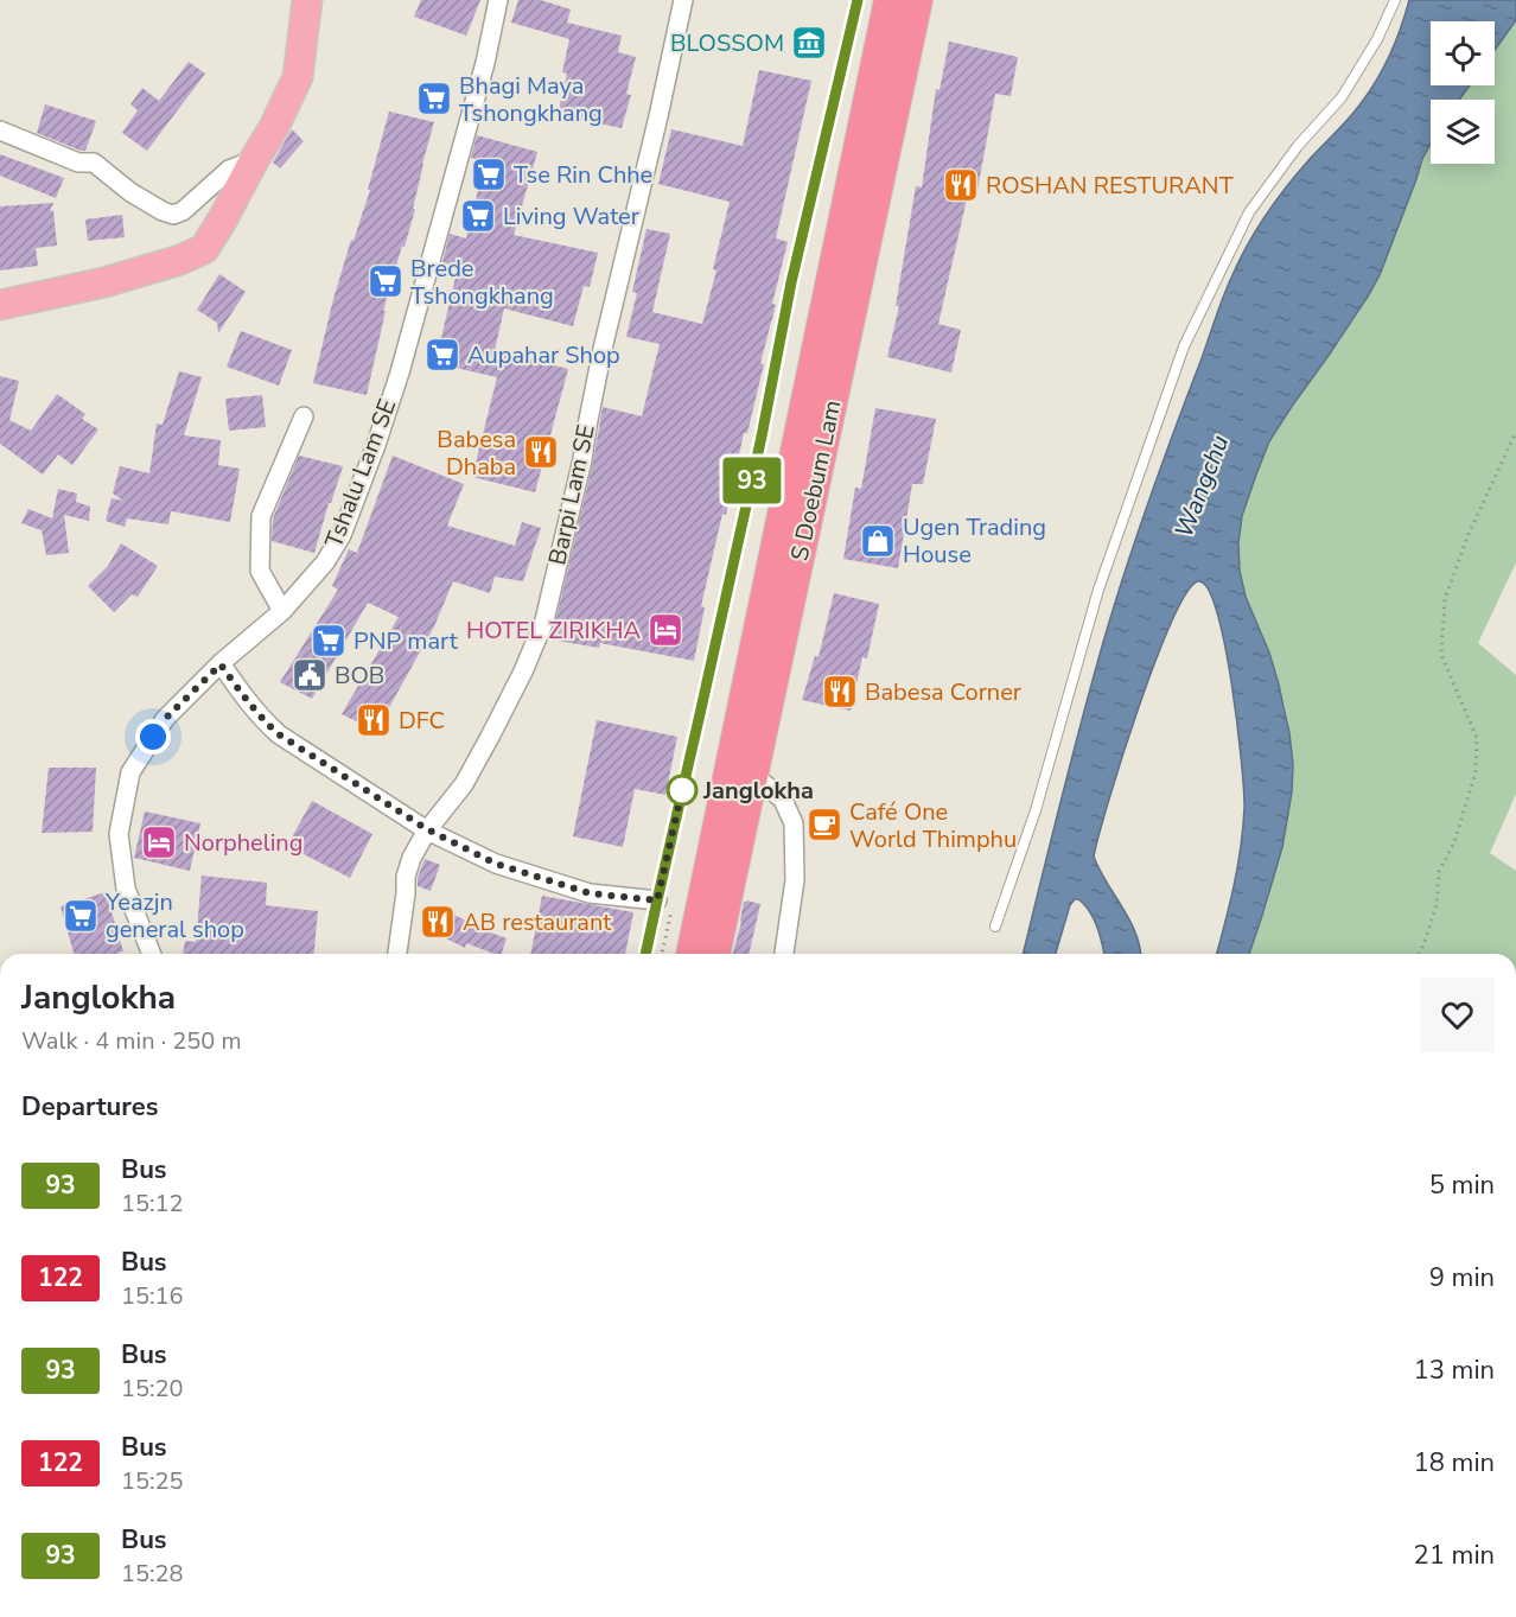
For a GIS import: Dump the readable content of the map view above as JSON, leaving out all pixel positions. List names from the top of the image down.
{
  "streets": {
    "highway": ["S Doebum Lam"],
    "street": ["Tshalu Lam SE", "Barpi Lam SE"]
  },
  "water": ["Wangchu"],
  "places": {
    "museum": ["BLOSSOM"],
    "supermarket": [
      "Bhagi Maya Tshongkhang",
      "Tse Rin Chhe",
      "Living Water",
      "Brede Tshongkhang",
      "Aupahar Shop",
      "PNP mart",
      "Yeazjn general shop"
    ],
    "restaurant": [
      "ROSHAN RESTURANT",
      "Babesa Dhaba",
      "Babesa Corner",
      "DFC",
      "AB restaurant"
    ],
    "shop": ["Ugen Trading House"],
    "hotel": ["HOTEL ZIRIKHA", "Norpheling"],
    "public building": ["BOB"],
    "other": ["Janglokha"],
    "cafe": ["Café One World Thimphu"]
  },
  "lines": ["bus line 93"],
  "page": {
    "on_map": "93",
    "heading": [
      ["Janglokha", "Walk · 4 min · 250 m"],
      "Departures"
    ],
    "list": [
      {
        "mark": "93",
        "name": "Bus",
        "note": "15:12",
        "value": "5 min"
      },
      {
        "mark": "122",
        "name": "Bus",
        "note": "15:16",
        "value": "9 min"
      },
      {
        "mark": "93",
        "name": "Bus",
        "note": "15:20",
        "value": "13 min"
      },
      {
        "mark": "122",
        "name": "Bus",
        "note": "15:25",
        "value": "18 min"
      },
      {
        "mark": "93",
        "name": "Bus",
        "note": "15:28",
        "value": "21 min"
      }
    ]
  }
}
